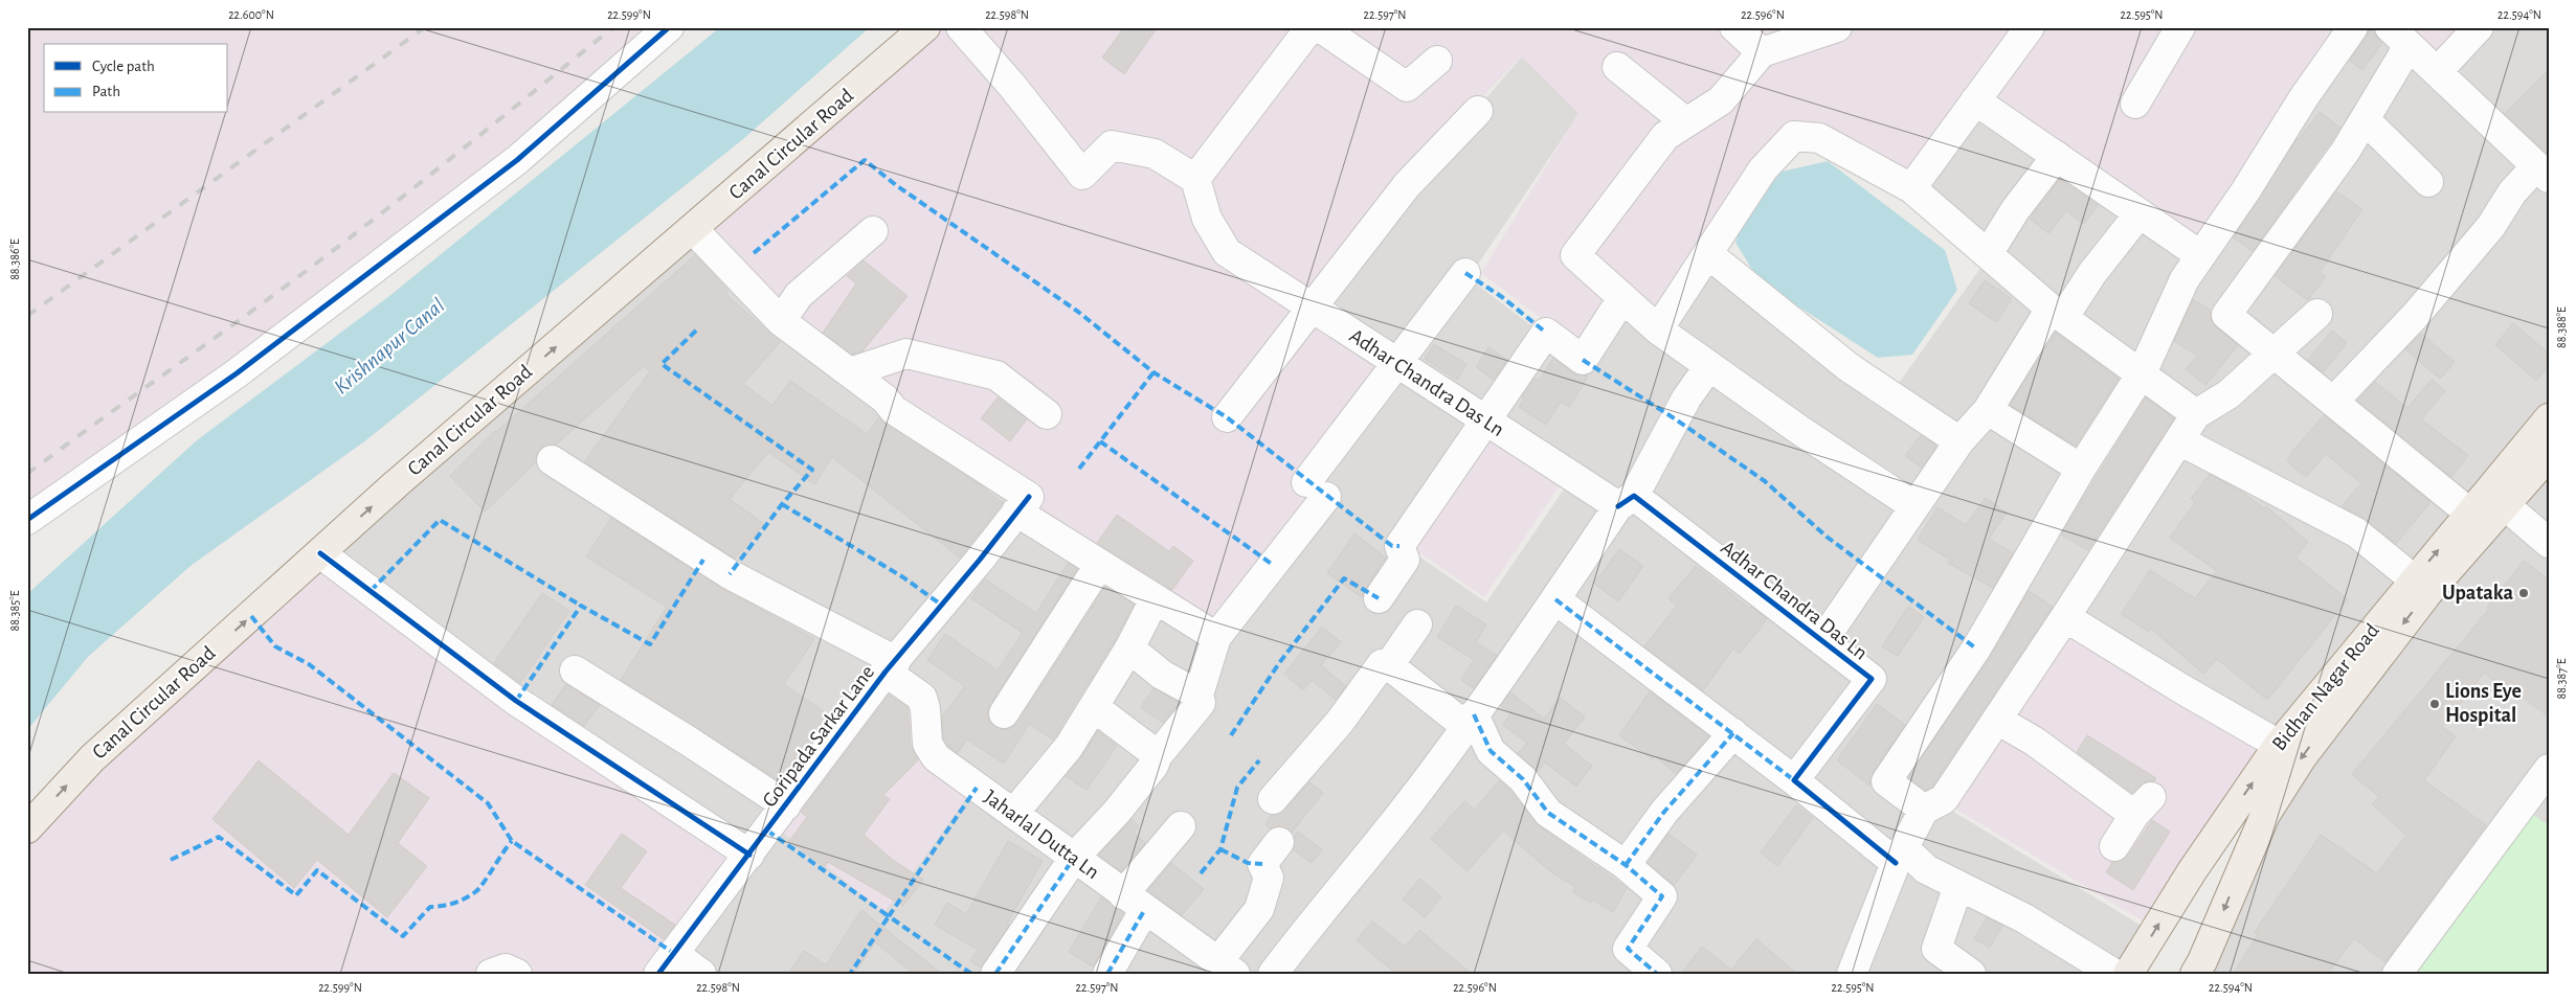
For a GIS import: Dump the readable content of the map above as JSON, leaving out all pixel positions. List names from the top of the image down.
{
  "streets": {
    "main road": ["Canal Circular Road", "Bidhan Nagar Road"],
    "street": ["Adhar Chandra Das Ln", "Goripada Sarkar Lane", "Jaharlal Dutta Ln"]
  },
  "crossings": [
    ["Goripada Sarkar Lane", "Jaharlal Dutta Ln"]
  ],
  "one_way": ["Canal Circular Road"],
  "water": ["Krishnapur Canal"],
  "places": ["Upataka", "Lions Eye Hospital"],
  "legend": ["Cycle path", "Path"],
  "coordinates": [
    "22.600°N",
    "22.599°N",
    "22.598°N",
    "22.597°N",
    "22.596°N",
    "22.595°N",
    "22.594°N",
    "88.386°E",
    "88.388°E",
    "88.385°E",
    "88.387°E"
  ]
}
